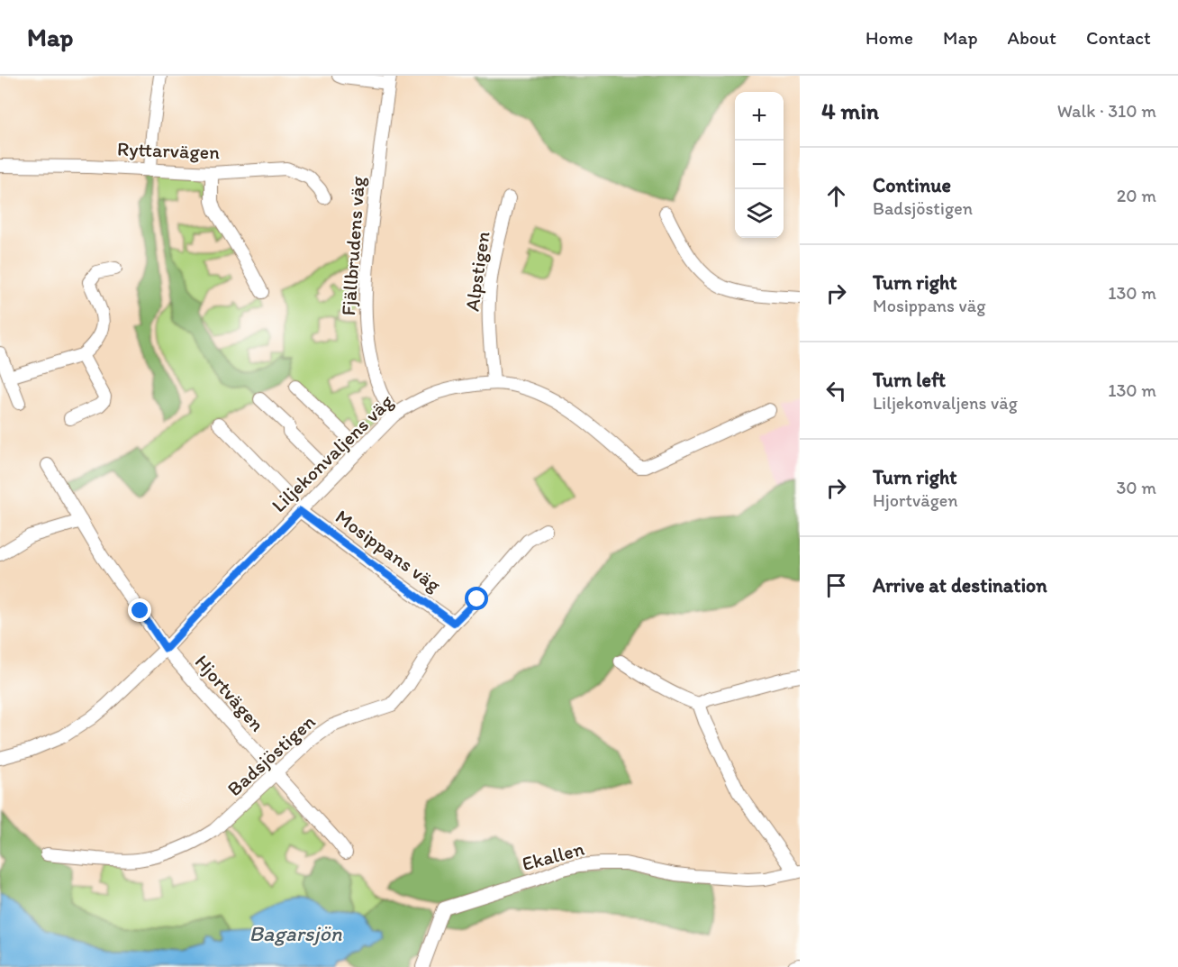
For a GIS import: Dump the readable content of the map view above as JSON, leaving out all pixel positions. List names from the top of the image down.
{
  "streets": {
    "street": [
      "Ryttarvägen",
      "Fjällbrudens väg",
      "Alpstigen",
      "Liljekonvaljens väg",
      "Mosippans väg",
      "Hjortvägen",
      "Badsjöstigen",
      "Ekallen"
    ]
  },
  "crossings": [
    ["Fjällbrudens väg", "Liljekonvaljens väg"],
    ["Alpstigen", "Liljekonvaljens väg"],
    ["Liljekonvaljens väg", "Mosippans väg"],
    ["Liljekonvaljens väg", "Hjortvägen"],
    ["Mosippans väg", "Badsjöstigen"],
    ["Hjortvägen", "Badsjöstigen"]
  ],
  "water": ["Bagarsjön"],
  "page": {
    "header": "Map",
    "nav": [
      "Home",
      "Map",
      "About",
      "Contact"
    ],
    "heading": ["4 min", "Walk · 310 m"],
    "map_buttons": ["+", "−"],
    "list": [
      ["Continue", "Badsjöstigen", "20 m"],
      ["Turn right", "Mosippans väg", "130 m"],
      ["Turn left", "Liljekonvaljens väg", "130 m"],
      ["Turn right", "Hjortvägen", "30 m"],
      "Arrive at destination"
    ]
  }
}
